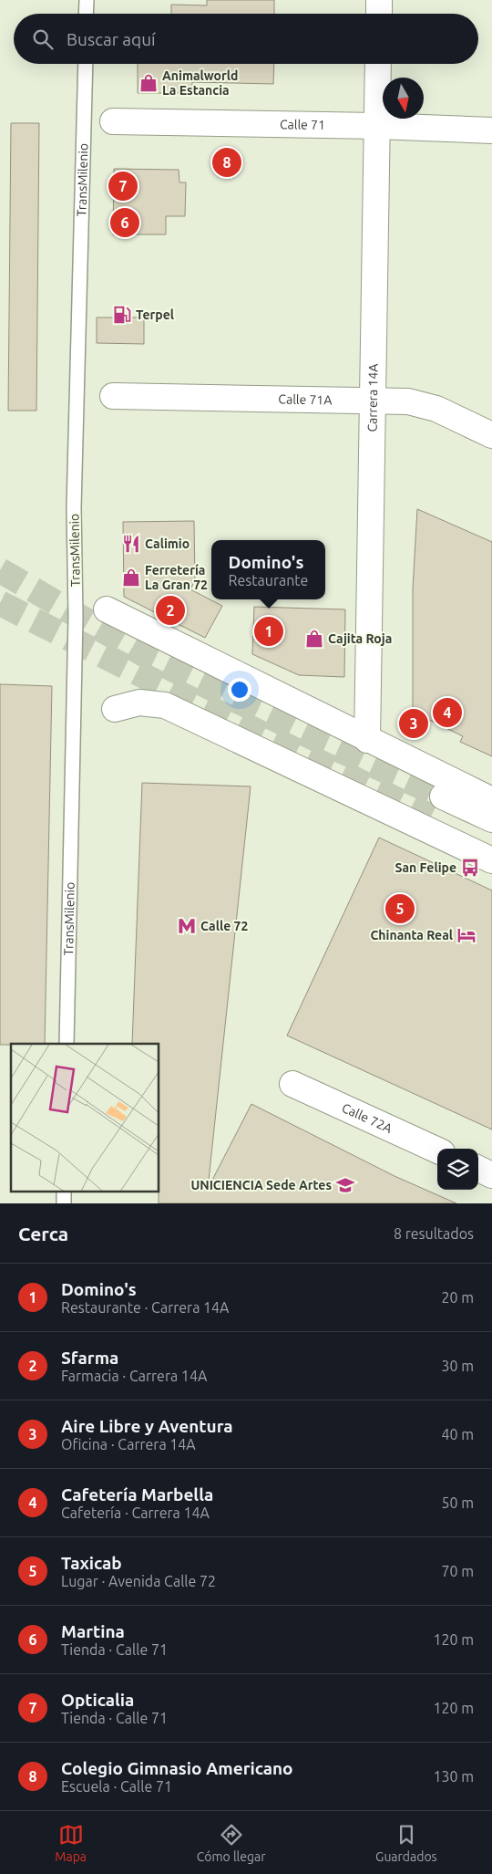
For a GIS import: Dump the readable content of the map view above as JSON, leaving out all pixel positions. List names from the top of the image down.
{
  "streets": {
    "street": [
      "Calle 71",
      "Carrera 14A",
      "Calle 71A",
      "Calle 72A"
    ],
    "lane": ["TransMilenio"]
  },
  "crossings": [
    ["Calle 71", "Carrera 14A"],
    ["Carrera 14A", "Calle 71A"]
  ],
  "places": {
    "shop": ["Animalworld La Estancia", "Ferretería La Gran 72", "Cajita Roja"],
    "fuel station": ["Terpel"],
    "restaurant": ["Calimio"],
    "bus stop": ["San Felipe"],
    "metro station": ["Calle 72"],
    "hotel": ["Chinanta Real"],
    "school or university": ["UNICIENCIA Sede Artes"]
  },
  "north": "bottom",
  "page": {
    "search": "Buscar aquí",
    "pins": [
      "8",
      "7",
      "6",
      "2",
      "1",
      "4",
      "3",
      "5"
    ],
    "popup": ["Domino's", "Restaurante"],
    "heading": ["Cerca", "8 resultados"],
    "list": [
      {
        "mark": "1",
        "name": "Domino's",
        "note": "Restaurante · Carrera 14A",
        "value": "20 m"
      },
      {
        "mark": "2",
        "name": "Sfarma",
        "note": "Farmacia · Carrera 14A",
        "value": "30 m"
      },
      {
        "mark": "3",
        "name": "Aire Libre y Aventura",
        "note": "Oficina · Carrera 14A",
        "value": "40 m"
      },
      {
        "mark": "4",
        "name": "Cafetería Marbella",
        "note": "Cafetería · Carrera 14A",
        "value": "50 m"
      },
      {
        "mark": "5",
        "name": "Taxicab",
        "note": "Lugar · Avenida Calle 72",
        "value": "70 m"
      },
      {
        "mark": "6",
        "name": "Martina",
        "note": "Tienda · Calle 71",
        "value": "120 m"
      },
      {
        "mark": "7",
        "name": "Opticalia",
        "note": "Tienda · Calle 71",
        "value": "120 m"
      },
      {
        "mark": "8",
        "name": "Colegio Gimnasio Americano",
        "note": "Escuela · Calle 71",
        "value": "130 m"
      }
    ],
    "nav": ["Mapa", "Cómo llegar", "Guardados"]
  }
}
